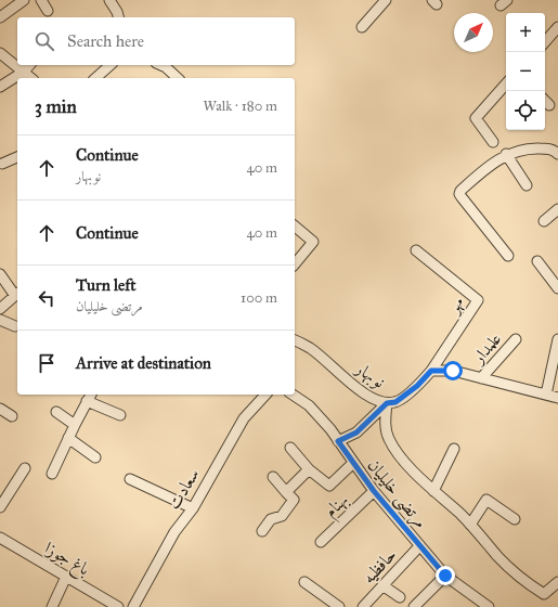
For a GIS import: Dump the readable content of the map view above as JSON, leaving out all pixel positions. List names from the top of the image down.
{
  "streets": {
    "street": [
      "مهر",
      "علمدار",
      "نوبهار",
      "سعادت",
      "مرتضی خلیلیان",
      "بهنام",
      "باغ جوزا",
      "حافظیه"
    ]
  },
  "crossings": [
    ["مهر", "نوبهار"],
    ["مرتضی خلیلیان", "بهنام"],
    ["مرتضی خلیلیان", "حافظیه"]
  ],
  "north": "top right",
  "page": {
    "map_buttons": ["+", "−"],
    "search": "Search here",
    "heading": ["3 min", "Walk · 180 m"],
    "list": [
      ["Continue", "نوبهار", "40 m"],
      ["Continue", "40 m"],
      ["Turn left", "مرتضی خلیلیان", "100 m"],
      "Arrive at destination"
    ]
  }
}
